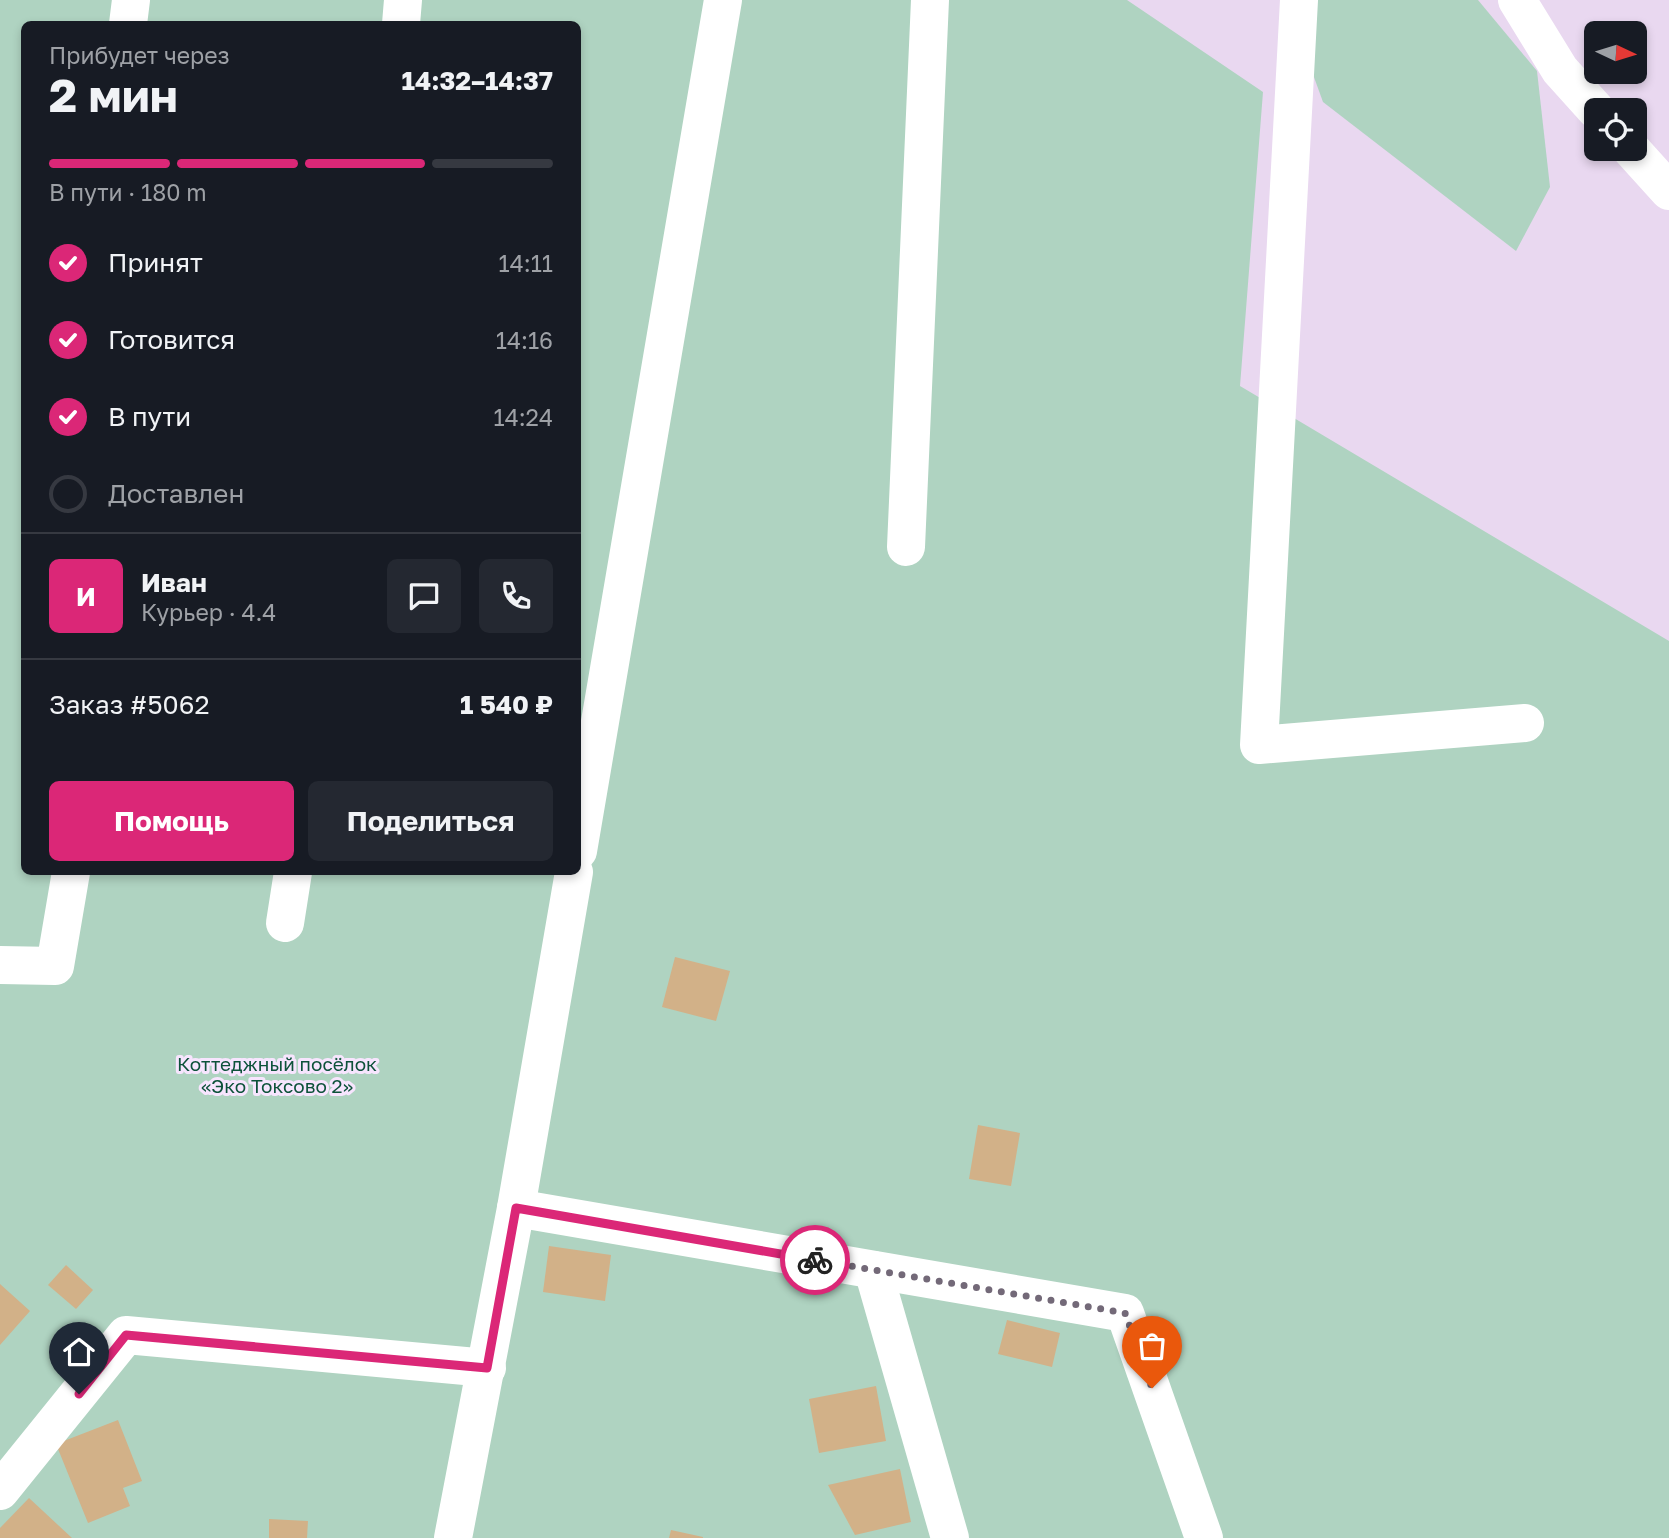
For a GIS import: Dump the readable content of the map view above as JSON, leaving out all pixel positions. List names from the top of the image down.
{
  "parks": ["Коттеджный посёлок «Эко Токсово 2»"],
  "north": "right",
  "page": {
    "heading": ["2 мин", "Прибудет через", "14:32–14:37"],
    "panel": [
      "Иван",
      "Курьер · 4.4",
      "Заказ #5062",
      "1 540 ₽"
    ],
    "bar": "В пути · 180 m",
    "list": [
      ["Принят", "14:11"],
      ["Готовится", "14:16"],
      ["В пути", "14:24"],
      "Доставлен"
    ],
    "round": "И",
    "buttons": ["Помощь", "Поделиться"]
  }
}
